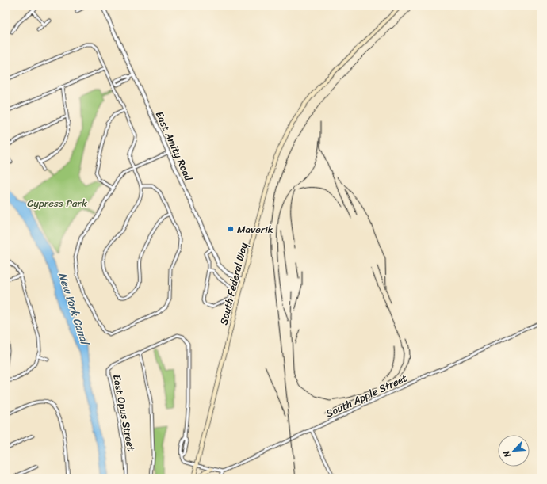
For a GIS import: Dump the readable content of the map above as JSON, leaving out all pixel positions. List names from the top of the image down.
{
  "streets": {
    "main road": ["South Federal Way"],
    "street": ["East Amity Road", "South Apple Street", "East Opus Street"]
  },
  "crossings": [
    ["East Amity Road", "South Federal Way"]
  ],
  "water": ["New York Canal"],
  "parks": ["Cypress Park"],
  "places": ["Maverik"],
  "north": "bottom left"
}
